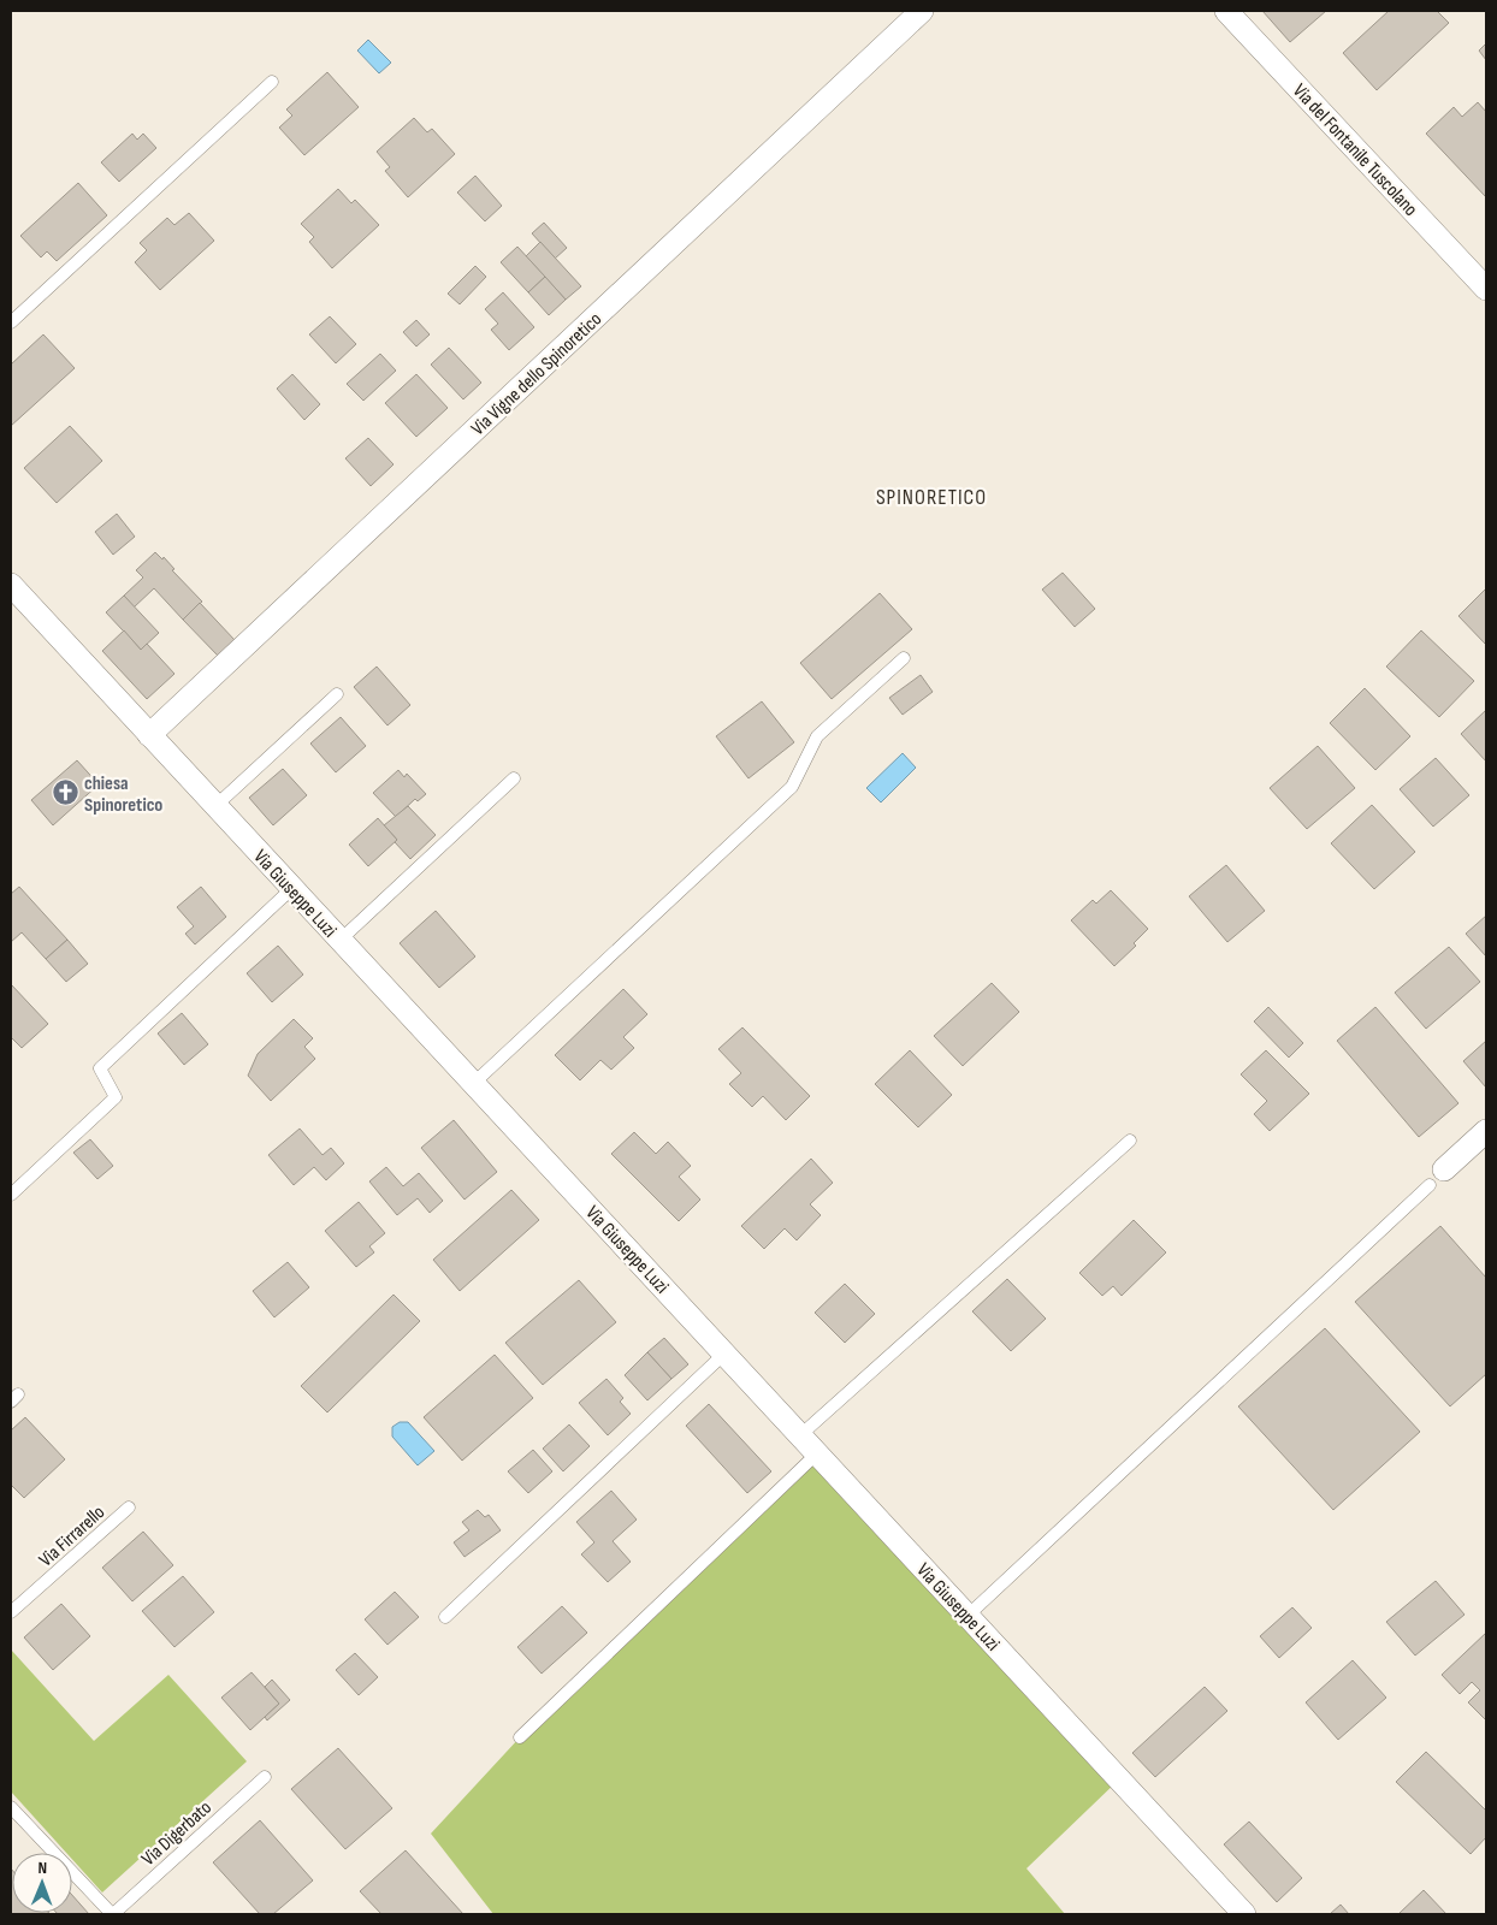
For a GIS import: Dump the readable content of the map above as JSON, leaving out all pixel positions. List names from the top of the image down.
{
  "streets": {
    "street": ["Via del Fontanile Tuscolano", "Via Vigne dello Spinoretico", "Via Giuseppe Luzi"],
    "lane": ["Via Firrarello", "Via Digerbato"]
  },
  "crossings": [
    ["Via Vigne dello Spinoretico", "Via Giuseppe Luzi"]
  ],
  "districts": ["SPINORETICO"],
  "places": {
    "church": ["chiesa Spinoretico"]
  },
  "north": "top"
}
